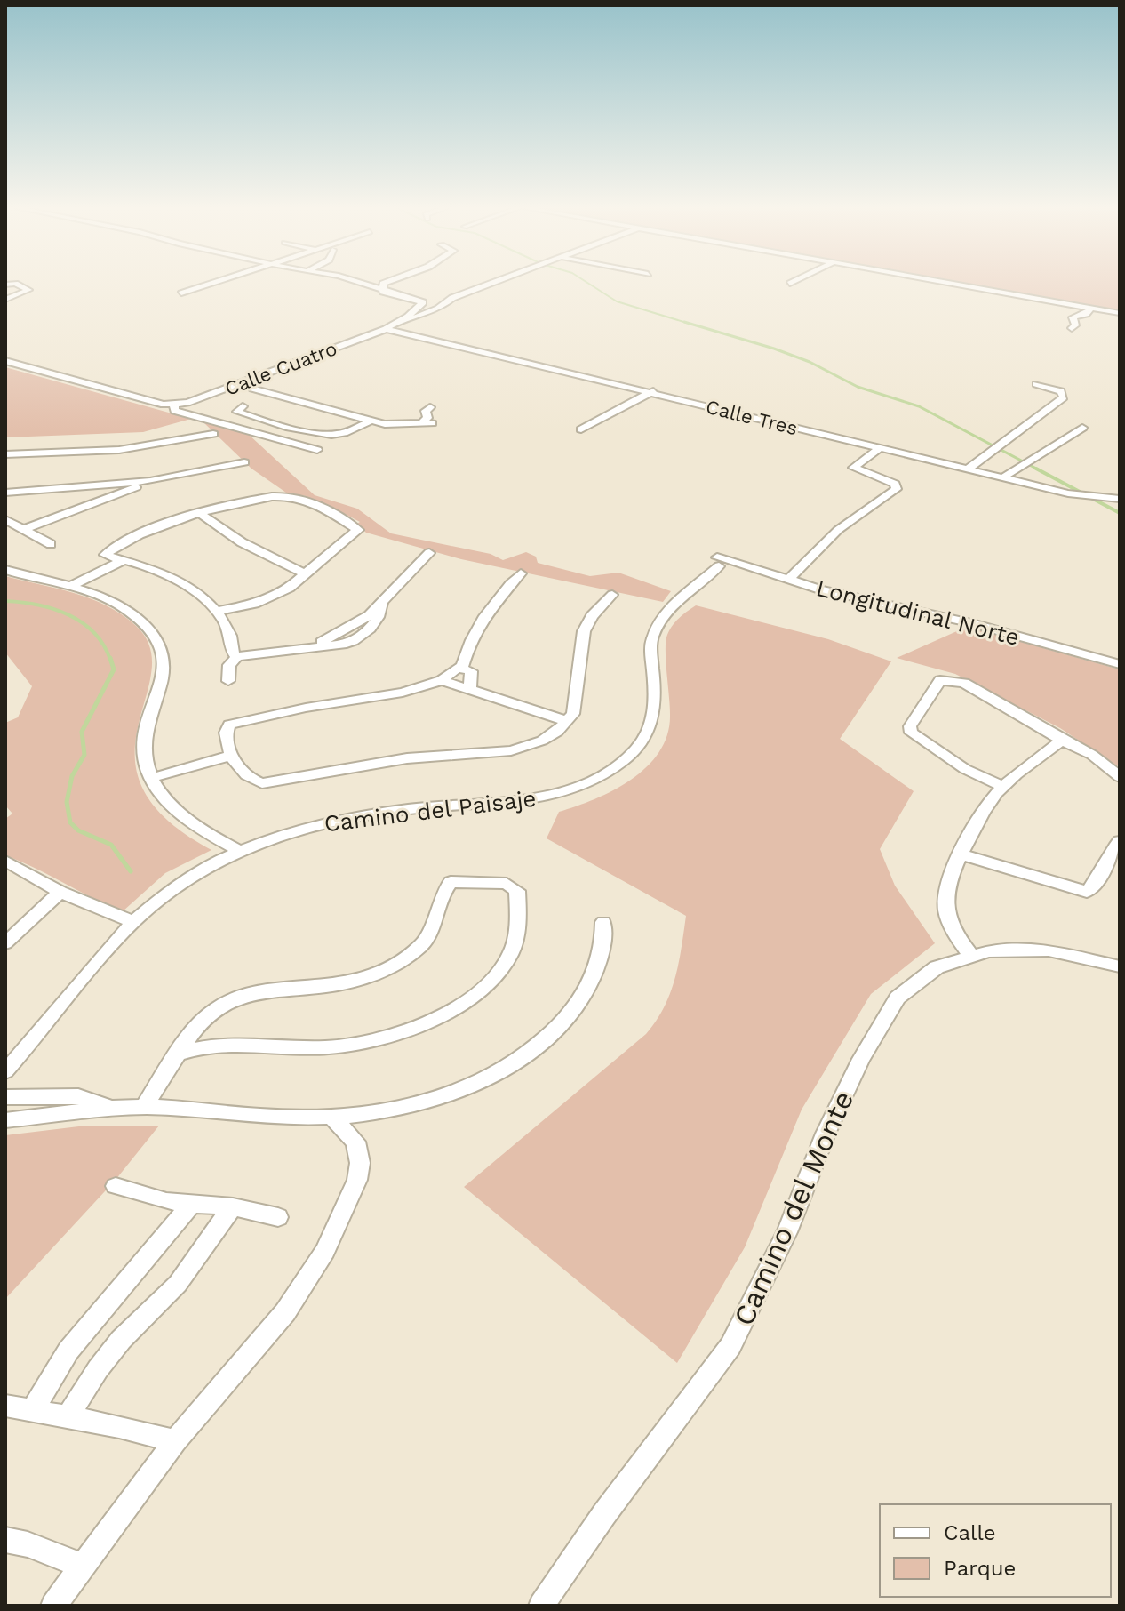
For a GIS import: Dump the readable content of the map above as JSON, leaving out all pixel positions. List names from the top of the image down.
{
  "streets": {
    "street": [
      "Calle Cuatro",
      "Calle Tres",
      "Longitudinal Norte",
      "Camino del Paisaje",
      "Camino del Monte"
    ]
  },
  "crossings": [
    ["Calle Cuatro", "Calle Tres"],
    ["Longitudinal Norte", "Camino del Paisaje"]
  ],
  "legend": ["Calle", "Parque"]
}
